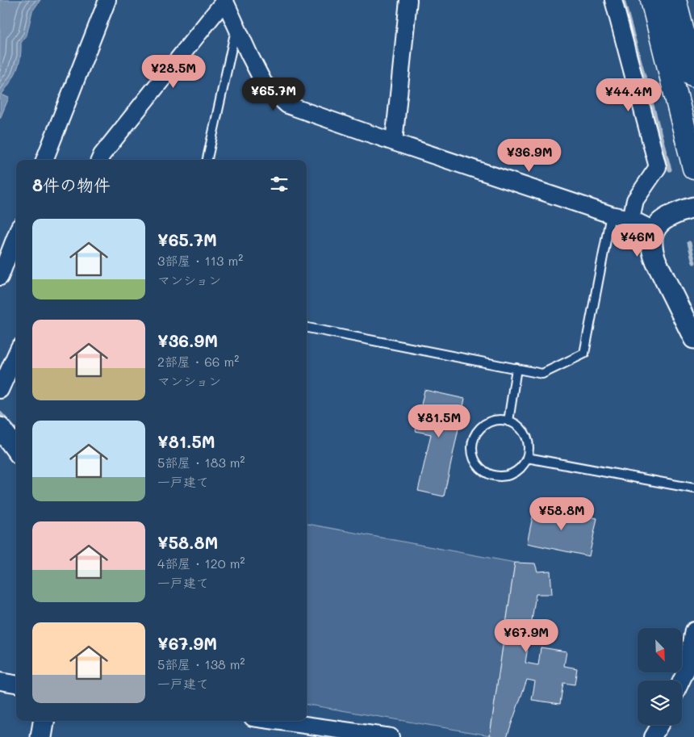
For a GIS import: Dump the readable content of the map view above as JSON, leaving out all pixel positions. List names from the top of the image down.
{
  "north": "bottom right",
  "page": {
    "price": [
      "¥28.5M",
      "¥65.7M",
      "¥44.4M",
      "¥36.9M",
      "¥46M",
      "¥81.5M",
      "¥58.8M",
      "¥67.9M"
    ],
    "heading": "8件の物件",
    "list": [
      {
        "name": "¥65.7M",
        "note": "3部屋 · 113 m² · マンション"
      },
      {
        "name": "¥36.9M",
        "note": "2部屋 · 66 m² · マンション"
      },
      {
        "name": "¥81.5M",
        "note": "5部屋 · 183 m² · 一戸建て"
      },
      {
        "name": "¥58.8M",
        "note": "4部屋 · 120 m² · 一戸建て"
      },
      {
        "name": "¥67.9M",
        "note": "5部屋 · 138 m² · 一戸建て"
      }
    ]
  }
}
